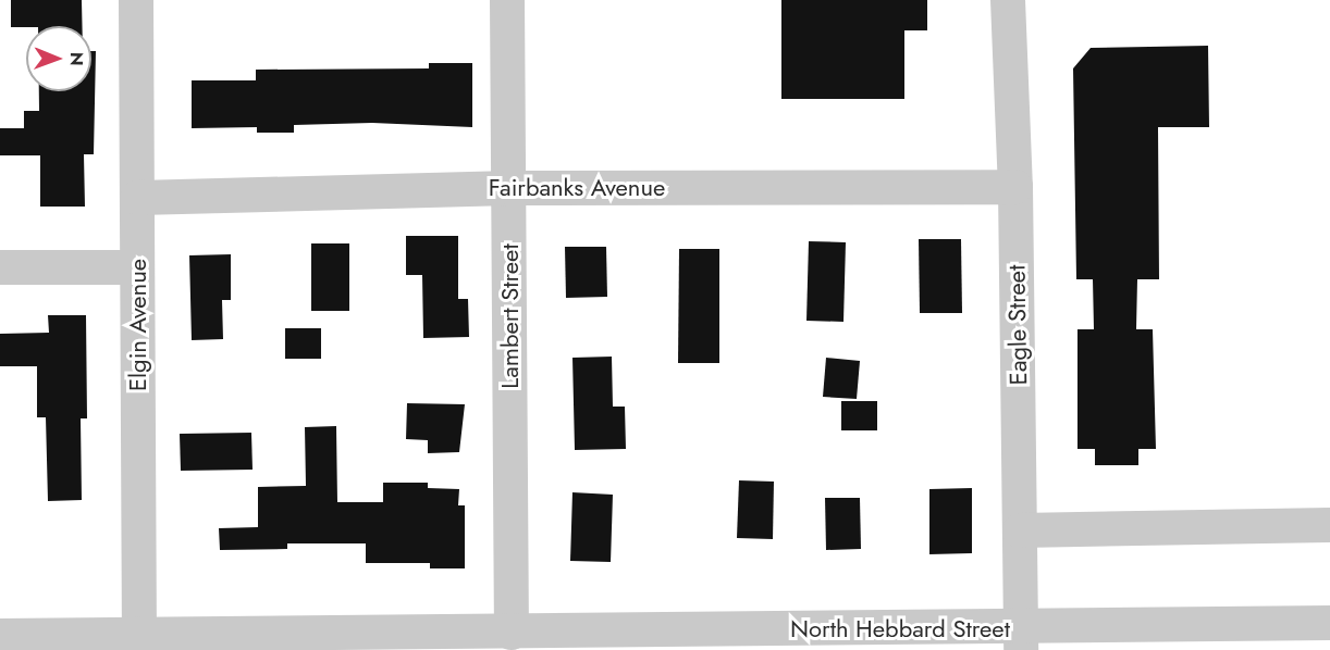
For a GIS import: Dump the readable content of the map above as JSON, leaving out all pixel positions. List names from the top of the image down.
{
  "streets": {
    "street": [
      "Fairbanks Avenue",
      "Lambert Street",
      "Elgin Avenue",
      "Eagle Street",
      "North Hebbard Street"
    ]
  },
  "crossings": [
    ["Fairbanks Avenue", "Lambert Street"],
    ["Fairbanks Avenue", "Elgin Avenue"],
    ["Fairbanks Avenue", "Eagle Street"],
    ["Lambert Street", "North Hebbard Street"],
    ["Elgin Avenue", "North Hebbard Street"],
    ["Eagle Street", "North Hebbard Street"]
  ],
  "north": "right"
}
